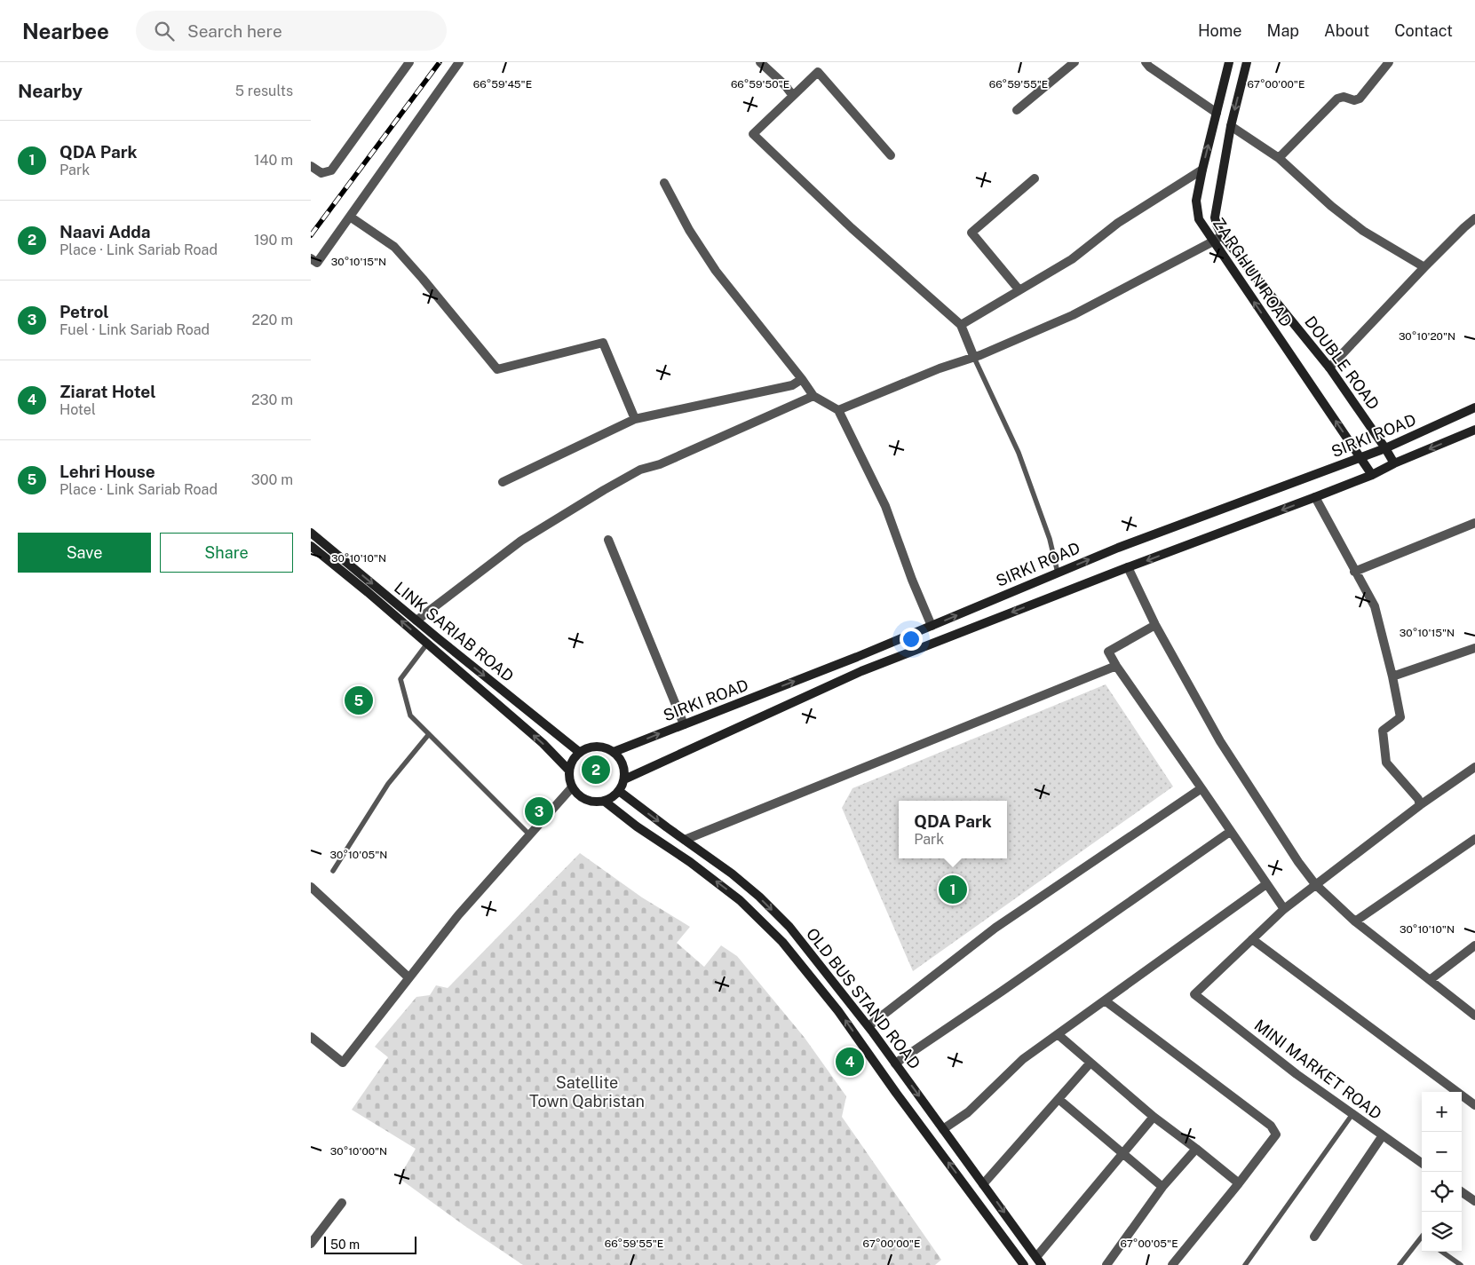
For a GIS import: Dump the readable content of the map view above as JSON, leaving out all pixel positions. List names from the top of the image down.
{
  "streets": {
    "main road": [
      "ZARGHUN ROAD",
      "DOUBLE ROAD",
      "SIRKI ROAD",
      "LINK SARIAB ROAD",
      "OLD BUS STAND ROAD"
    ],
    "street": ["MINI MARKET ROAD"]
  },
  "crossings": [
    ["ZARGHUN ROAD", "SIRKI ROAD"],
    ["DOUBLE ROAD", "SIRKI ROAD"],
    ["SIRKI ROAD", "LINK SARIAB ROAD"],
    ["SIRKI ROAD", "OLD BUS STAND ROAD"],
    ["LINK SARIAB ROAD", "OLD BUS STAND ROAD"]
  ],
  "one_way": ["ZARGHUN ROAD"],
  "parks": ["Satellite Town Qabristan"],
  "scale_bar": "50 m",
  "page": {
    "header": "Nearbee",
    "search": "Search here",
    "nav": [
      "Home",
      "Map",
      "About",
      "Contact"
    ],
    "heading": ["Nearby", "5 results"],
    "list": [
      {
        "mark": "1",
        "name": "QDA Park",
        "note": "Park",
        "value": "140 m"
      },
      {
        "mark": "2",
        "name": "Naavi Adda",
        "note": "Place · Link Sariab Road",
        "value": "190 m"
      },
      {
        "mark": "3",
        "name": "Petrol",
        "note": "Fuel · Link Sariab Road",
        "value": "220 m"
      },
      {
        "mark": "4",
        "name": "Ziarat Hotel",
        "note": "Hotel",
        "value": "230 m"
      },
      {
        "mark": "5",
        "name": "Lehri House",
        "note": "Place · Link Sariab Road",
        "value": "300 m"
      }
    ],
    "buttons": ["Save", "Share"],
    "pins": [
      "5",
      "2",
      "3",
      "1",
      "4"
    ],
    "popup": ["QDA Park", "Park"],
    "map_buttons": ["+", "−"],
    "scale": "50 m"
  },
  "coordinates": [
    "66°59'45\"E",
    "66°59'50\"E",
    "66°59'55\"E",
    "67°00'00\"E",
    "30°10'15\"N",
    "30°10'20\"N",
    "30°10'10\"N",
    "30°10'05\"N",
    "30°10'00\"N",
    "67°00'05\"E"
  ]
}
